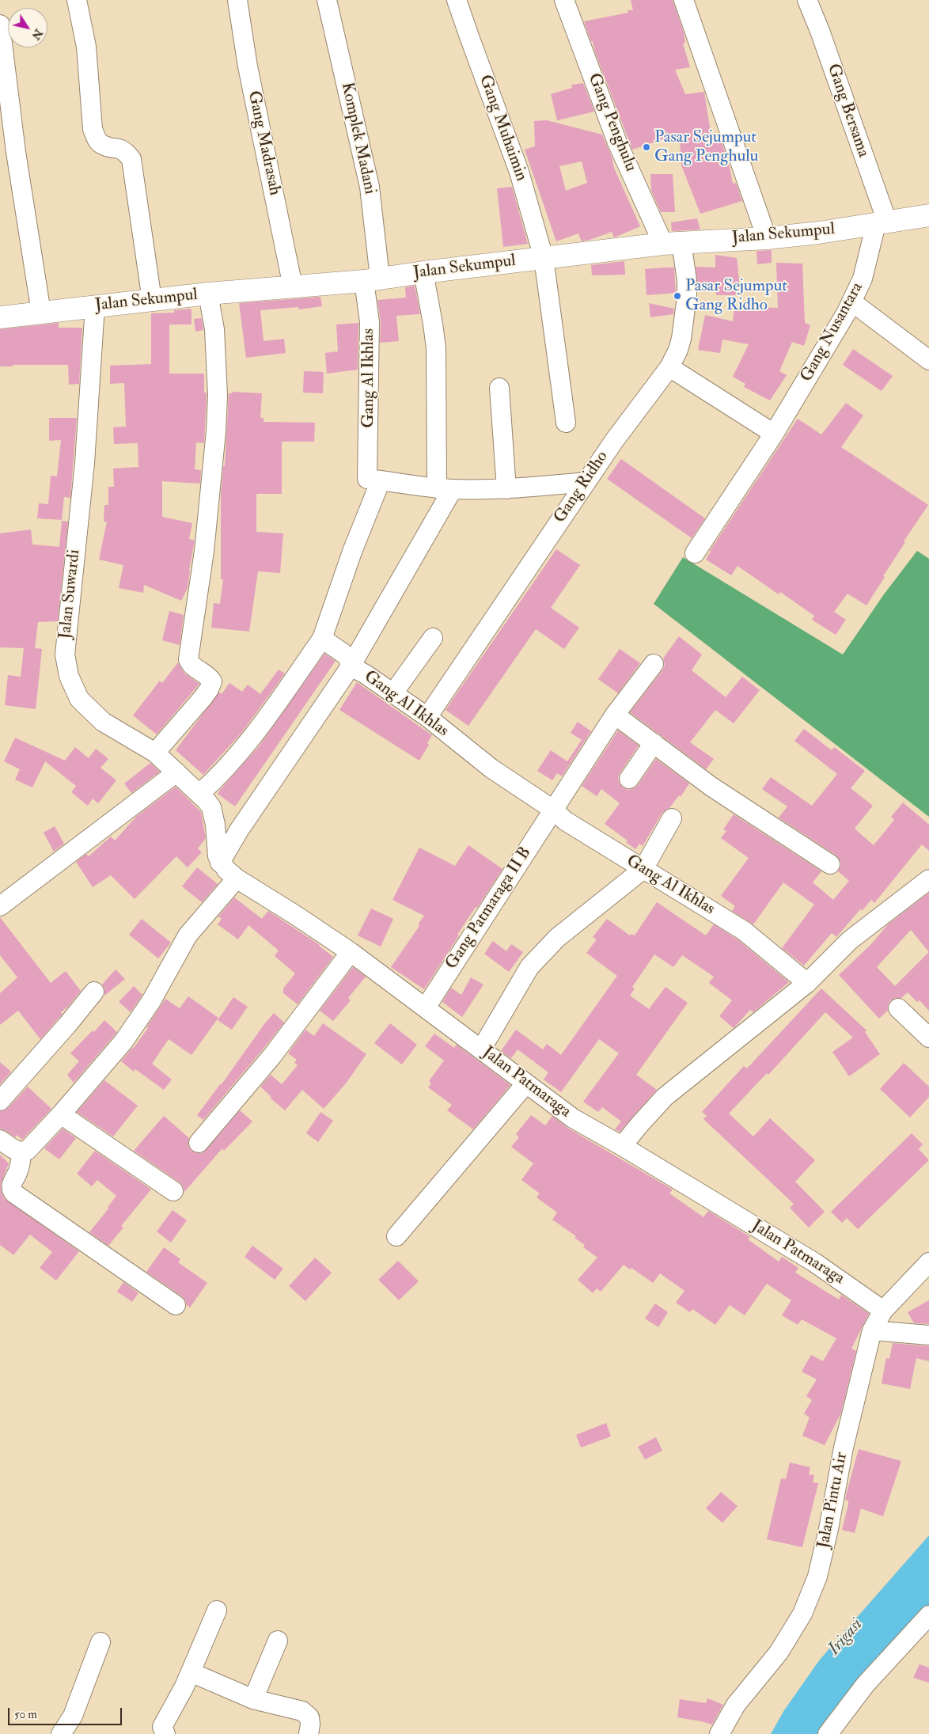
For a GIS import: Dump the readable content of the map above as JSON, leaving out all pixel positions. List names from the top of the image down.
{
  "streets": {
    "main road": ["Jalan Sekumpul"],
    "street": [
      "Gang Bersama",
      "Gang Penghulu",
      "Gang Muhaimin",
      "Komplek Madani",
      "Gang Madrasah",
      "Gang Nusantara",
      "Gang Al Ikhlas",
      "Gang Ridho",
      "Jalan Suwardi",
      "Gang Patmaraga II B",
      "Jalan Patmaraga",
      "Jalan Pintu Air"
    ]
  },
  "crossings": [
    ["Gang Bersama", "Jalan Sekumpul"],
    ["Gang Bersama", "Gang Nusantara"],
    ["Gang Penghulu", "Jalan Sekumpul"],
    ["Gang Penghulu", "Gang Ridho"],
    ["Gang Muhaimin", "Jalan Sekumpul"],
    ["Komplek Madani", "Jalan Sekumpul"],
    ["Komplek Madani", "Gang Al Ikhlas"],
    ["Gang Madrasah", "Jalan Sekumpul"],
    ["Jalan Sekumpul", "Gang Nusantara"],
    ["Jalan Sekumpul", "Gang Al Ikhlas"],
    ["Jalan Sekumpul", "Gang Ridho"],
    ["Jalan Sekumpul", "Jalan Suwardi"],
    ["Gang Al Ikhlas", "Gang Ridho"],
    ["Gang Al Ikhlas", "Gang Patmaraga II B"],
    ["Gang Patmaraga II B", "Jalan Patmaraga"],
    ["Jalan Patmaraga", "Jalan Pintu Air"]
  ],
  "water": ["Irigasi"],
  "places": ["Pasar Sejumput Gang Penghulu", "Pasar Sejumput Gang Ridho"],
  "scale_bar": "50 m",
  "north": "bottom right"
}
